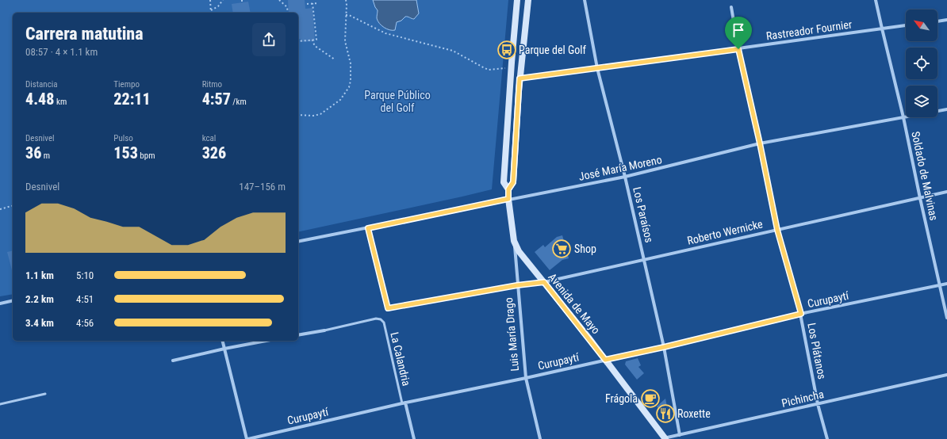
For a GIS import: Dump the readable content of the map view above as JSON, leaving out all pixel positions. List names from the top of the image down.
{
  "streets": {
    "main road": ["Avenida de Mayo", "Luis María Drago"],
    "street": [
      "Rastreador Fournier",
      "José María Moreno",
      "Soldado de Malvinas",
      "Los Paraísos",
      "Roberto Wernicke",
      "Curupaytí",
      "Los Plátanos",
      "La Calandria",
      "Pichincha"
    ]
  },
  "crossings": [
    ["Rastreador Fournier", "Soldado de Malvinas"],
    ["Rastreador Fournier", "Los Paraísos"],
    ["Rastreador Fournier", "Luis María Drago"],
    ["Rastreador Fournier", "Los Plátanos"],
    ["José María Moreno", "Soldado de Malvinas"],
    ["José María Moreno", "Los Paraísos"],
    ["José María Moreno", "Luis María Drago"],
    ["José María Moreno", "Los Plátanos"],
    ["Soldado de Malvinas", "Roberto Wernicke"],
    ["Soldado de Malvinas", "Curupaytí"],
    ["Los Paraísos", "Roberto Wernicke"],
    ["Los Paraísos", "Curupaytí"],
    ["Los Paraísos", "Pichincha"],
    ["Roberto Wernicke", "Avenida de Mayo"],
    ["Roberto Wernicke", "Los Plátanos"],
    ["Curupaytí", "Avenida de Mayo"],
    ["Curupaytí", "Luis María Drago"],
    ["Curupaytí", "Los Plátanos"],
    ["Curupaytí", "La Calandria"],
    ["Avenida de Mayo", "Luis María Drago"],
    ["Avenida de Mayo", "Pichincha"],
    ["Los Plátanos", "Pichincha"]
  ],
  "parks": ["Parque Público del Golf"],
  "places": {
    "bus stop": ["Parque del Golf"],
    "supermarket": ["Shop"],
    "cafe": ["Frágola"],
    "restaurant": ["Roxette"]
  },
  "north": "top left",
  "page": {
    "heading": ["Carrera matutina", "08:57 · 4 × 1.1 km"],
    "stats": [
      ["Distancia", "4.48 km"],
      ["Tiempo", "22:11"],
      ["Ritmo", "4:57 /km"],
      ["Desnivel", "36 m"],
      ["Pulso", "153 bpm"],
      ["kcal", "326"]
    ],
    "chart": ["Desnivel", "147–156 m"],
    "list": [
      {
        "name": "1.1 km",
        "note": "5:10"
      },
      {
        "name": "2.2 km",
        "note": "4:51"
      },
      {
        "name": "3.4 km",
        "note": "4:56"
      }
    ]
  }
}
